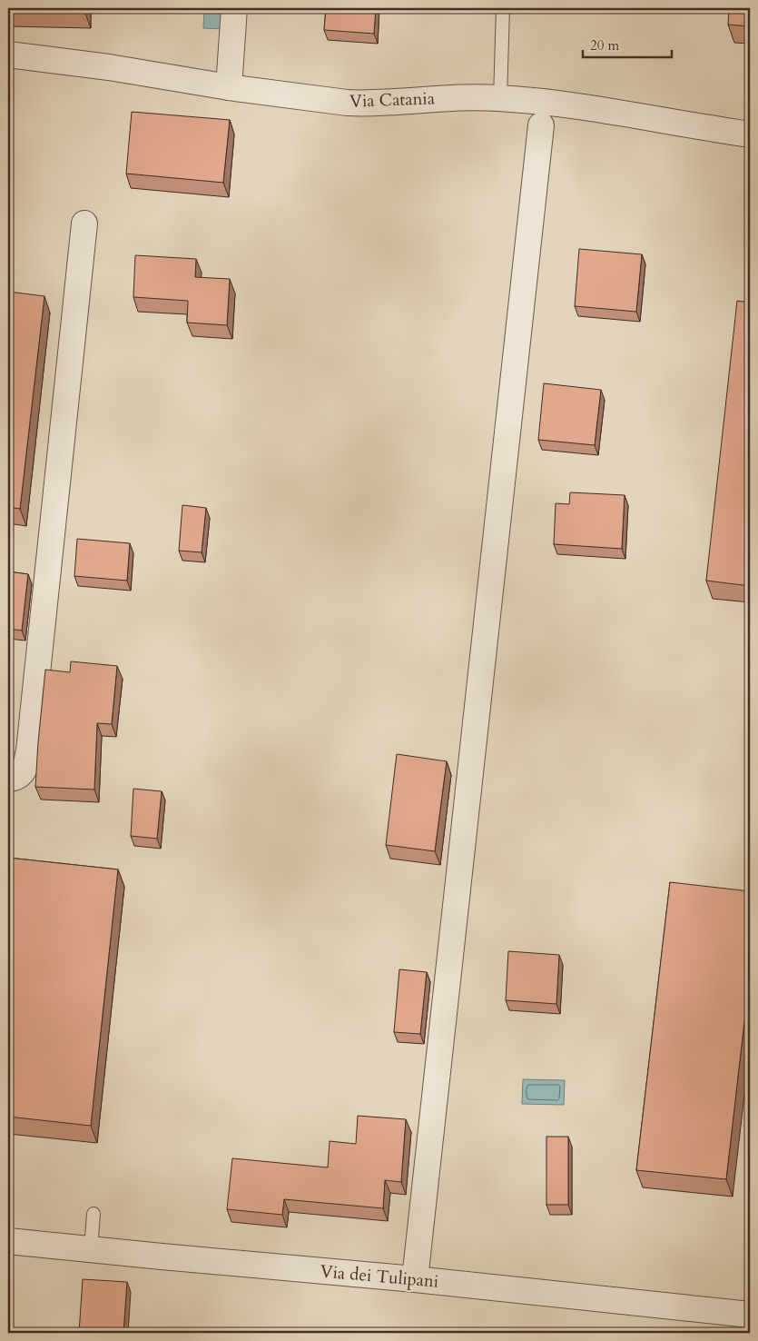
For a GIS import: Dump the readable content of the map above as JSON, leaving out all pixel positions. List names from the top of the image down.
{
  "streets": {
    "street": ["Via Catania", "Via dei Tulipani"]
  },
  "scale_bar": "20 m"
}
